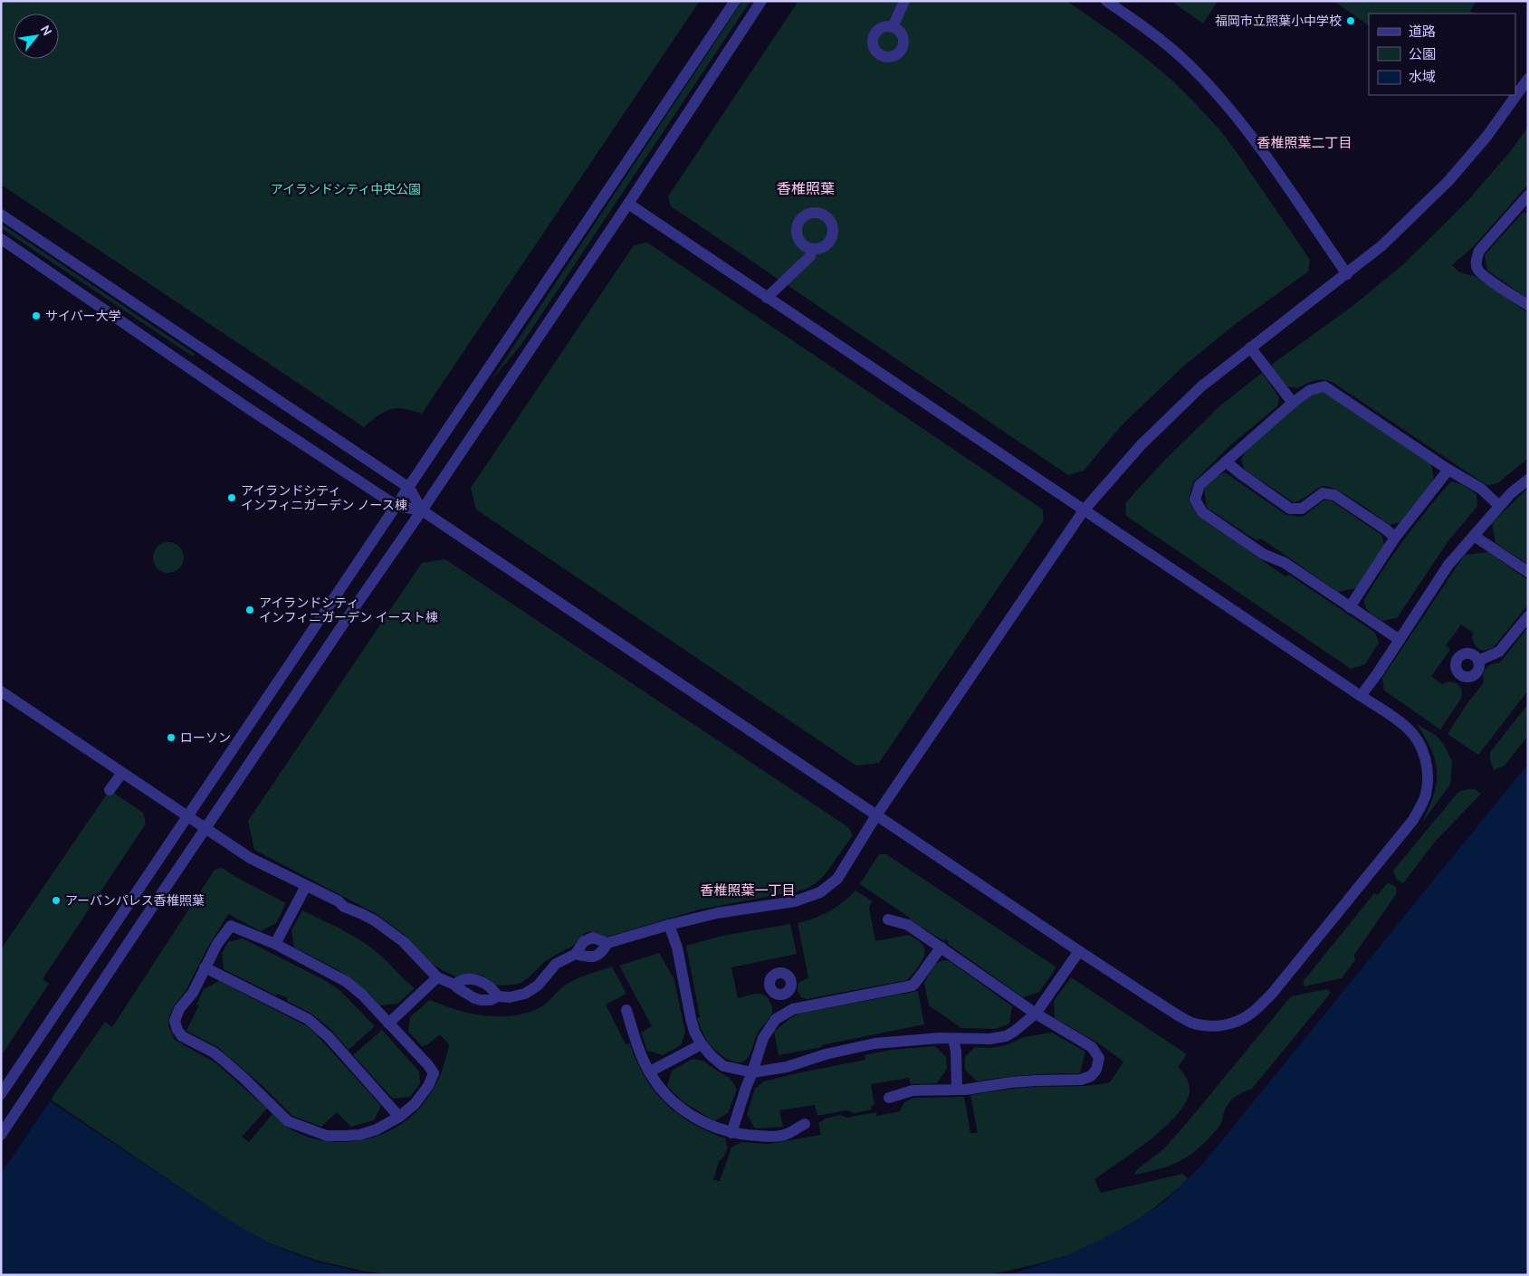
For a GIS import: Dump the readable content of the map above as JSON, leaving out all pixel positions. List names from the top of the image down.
{
  "districts": ["香椎照葉二丁目", "香椎照葉", "香椎照葉一丁目"],
  "parks": ["アイランドシティ中央公園"],
  "places": [
    "福岡市立照葉小中学校",
    "サイバー大学",
    "アイランドシティ インフィニガーデン ノース棟",
    "アイランドシティ インフィニガーデン イースト棟",
    "ローソン",
    "アーバンパレス香椎照葉"
  ],
  "legend": ["道路", "公園", "水域"],
  "north": "top right"
}
